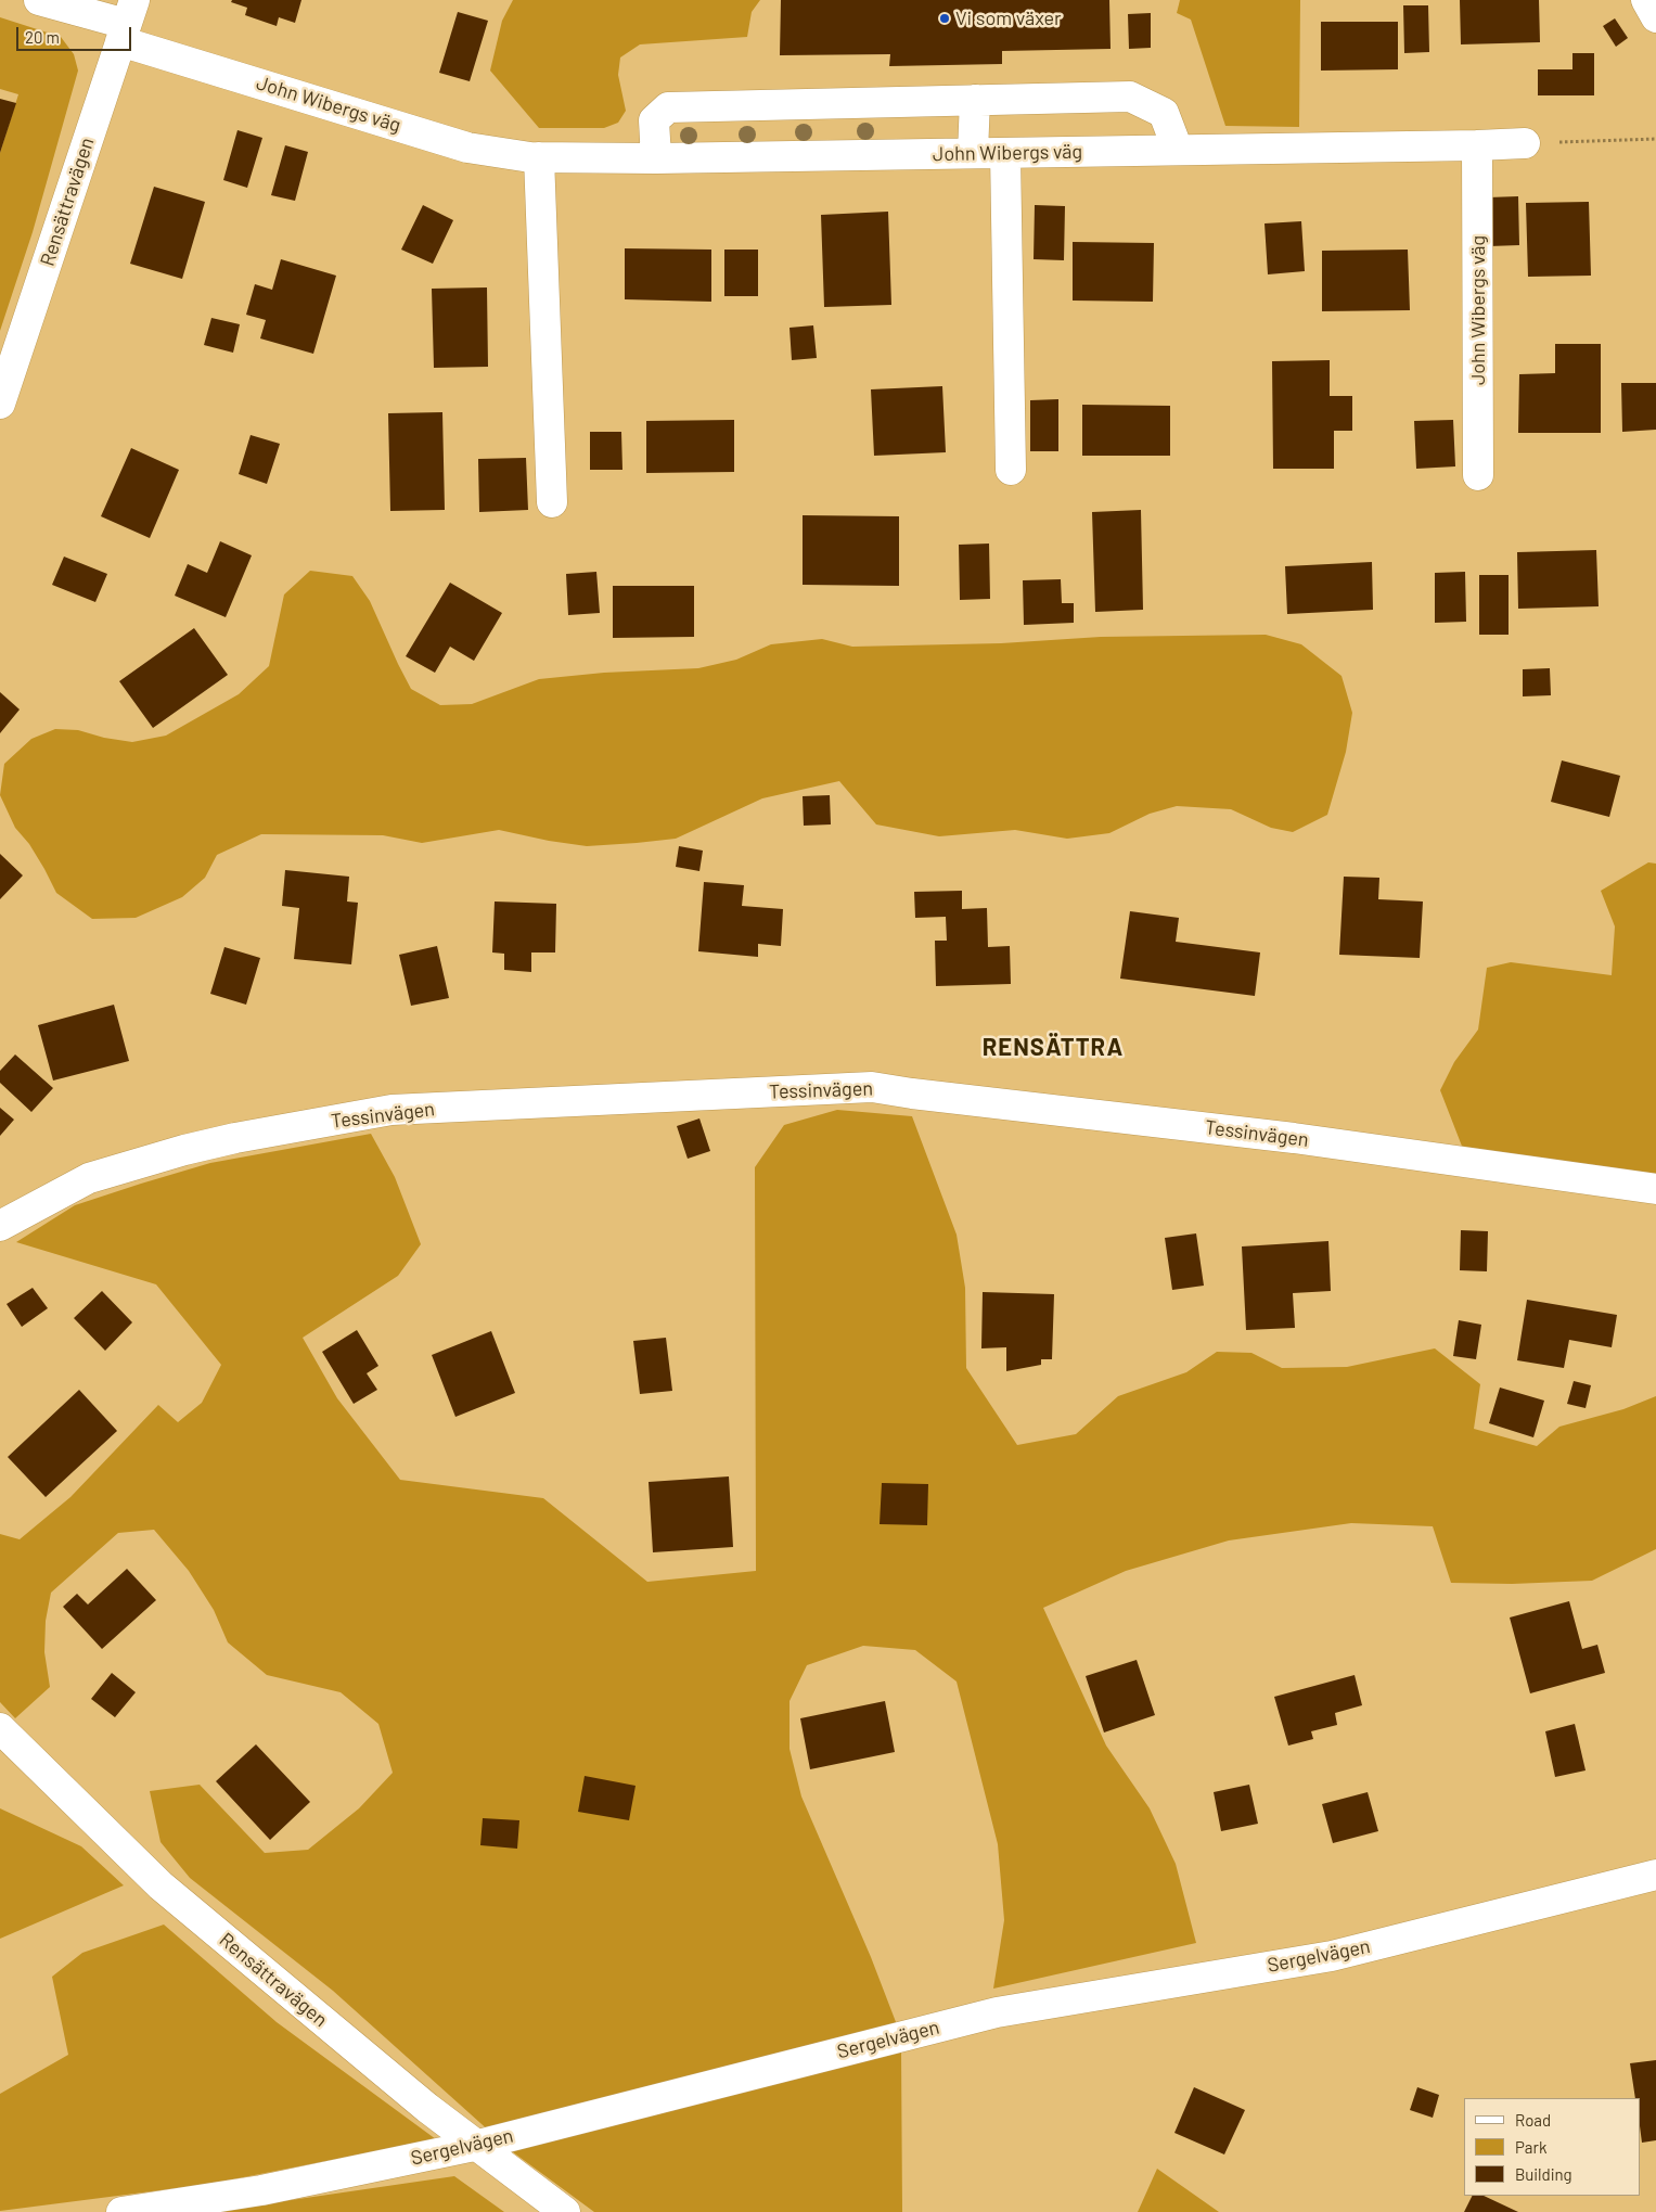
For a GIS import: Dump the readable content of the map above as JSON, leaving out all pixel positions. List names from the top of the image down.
{
  "streets": {
    "street": [
      "John Wibergs väg",
      "Rensättravägen",
      "Tessinvägen",
      "Sergelvägen"
    ]
  },
  "crossings": [
    ["John Wibergs väg", "Rensättravägen"],
    ["Rensättravägen", "Sergelvägen"]
  ],
  "districts": ["RENSÄTTRA"],
  "places": ["Vi som växer"],
  "legend": ["Road", "Park", "Building"],
  "scale_bar": "20 m"
}
